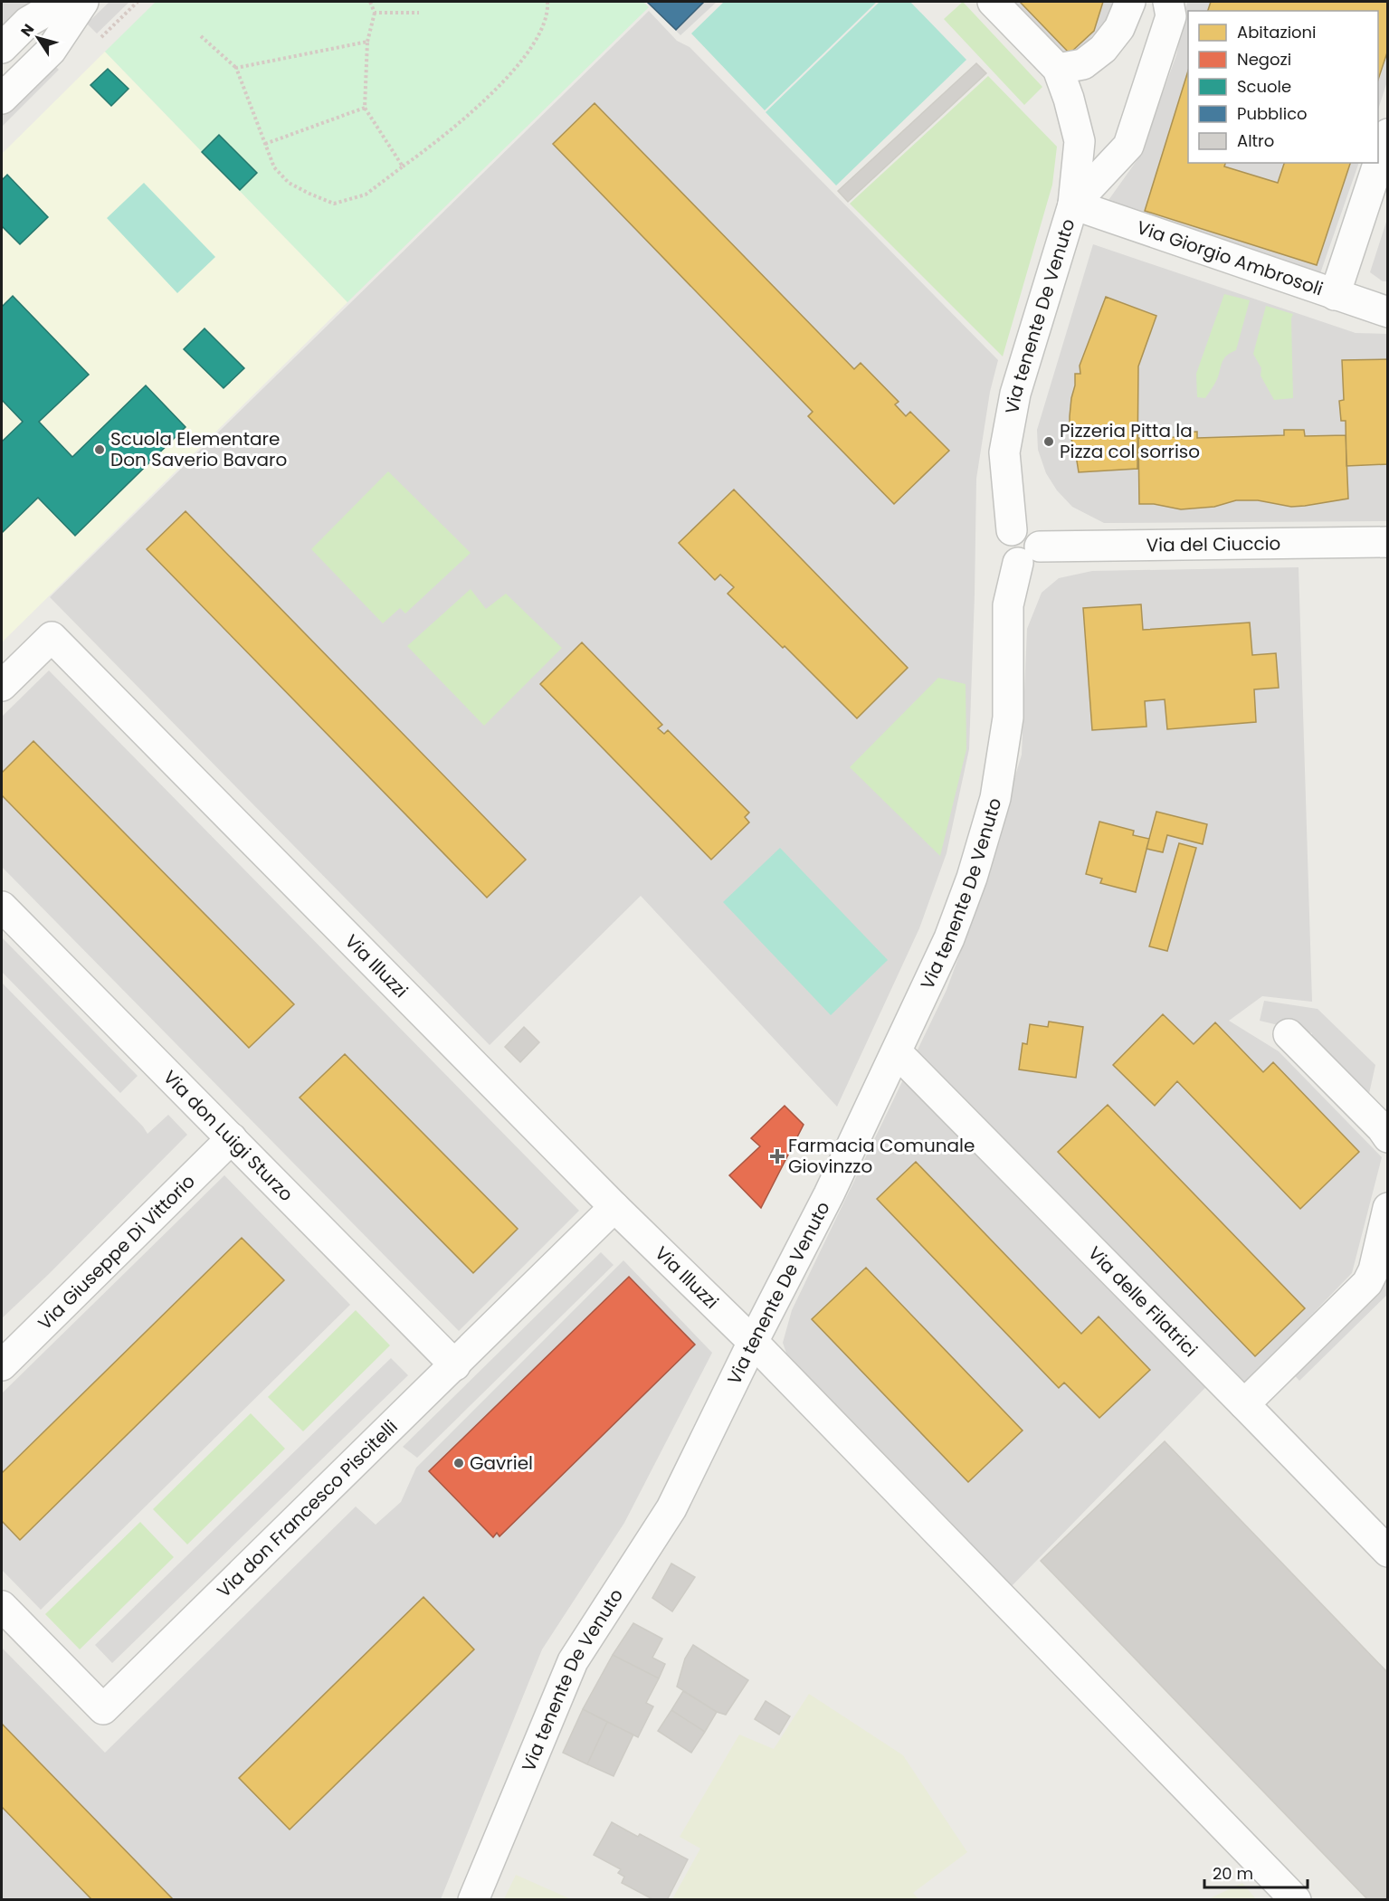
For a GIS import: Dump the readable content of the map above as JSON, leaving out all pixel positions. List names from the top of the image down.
{
  "streets": {
    "street": [
      "Via Giorgio Ambrosoli",
      "Via tenente De Venuto",
      "Via del Ciuccio",
      "Via Illuzzi",
      "Via don Luigi Sturzo",
      "Via Giuseppe Di Vittorio",
      "Via delle Filatrici",
      "Via don Francesco Piscitelli"
    ]
  },
  "crossings": [
    ["Via Giorgio Ambrosoli", "Via tenente De Venuto"],
    ["Via tenente De Venuto", "Via del Ciuccio"],
    ["Via tenente De Venuto", "Via Illuzzi"],
    ["Via tenente De Venuto", "Via delle Filatrici"],
    ["Via Illuzzi", "Via don Francesco Piscitelli"],
    ["Via don Luigi Sturzo", "Via Giuseppe Di Vittorio"],
    ["Via don Luigi Sturzo", "Via don Francesco Piscitelli"]
  ],
  "places": {
    "other": ["Pizzeria Pitta la Pizza col sorriso", "Scuola Elementare Don Saverio Bavaro", "Gavriel"],
    "health": ["Farmacia Comunale Giovinzzo"]
  },
  "legend": [
    "Abitazioni",
    "Negozi",
    "Scuole",
    "Pubblico",
    "Altro"
  ],
  "scale_bar": "20 m",
  "north": "top left"
}
